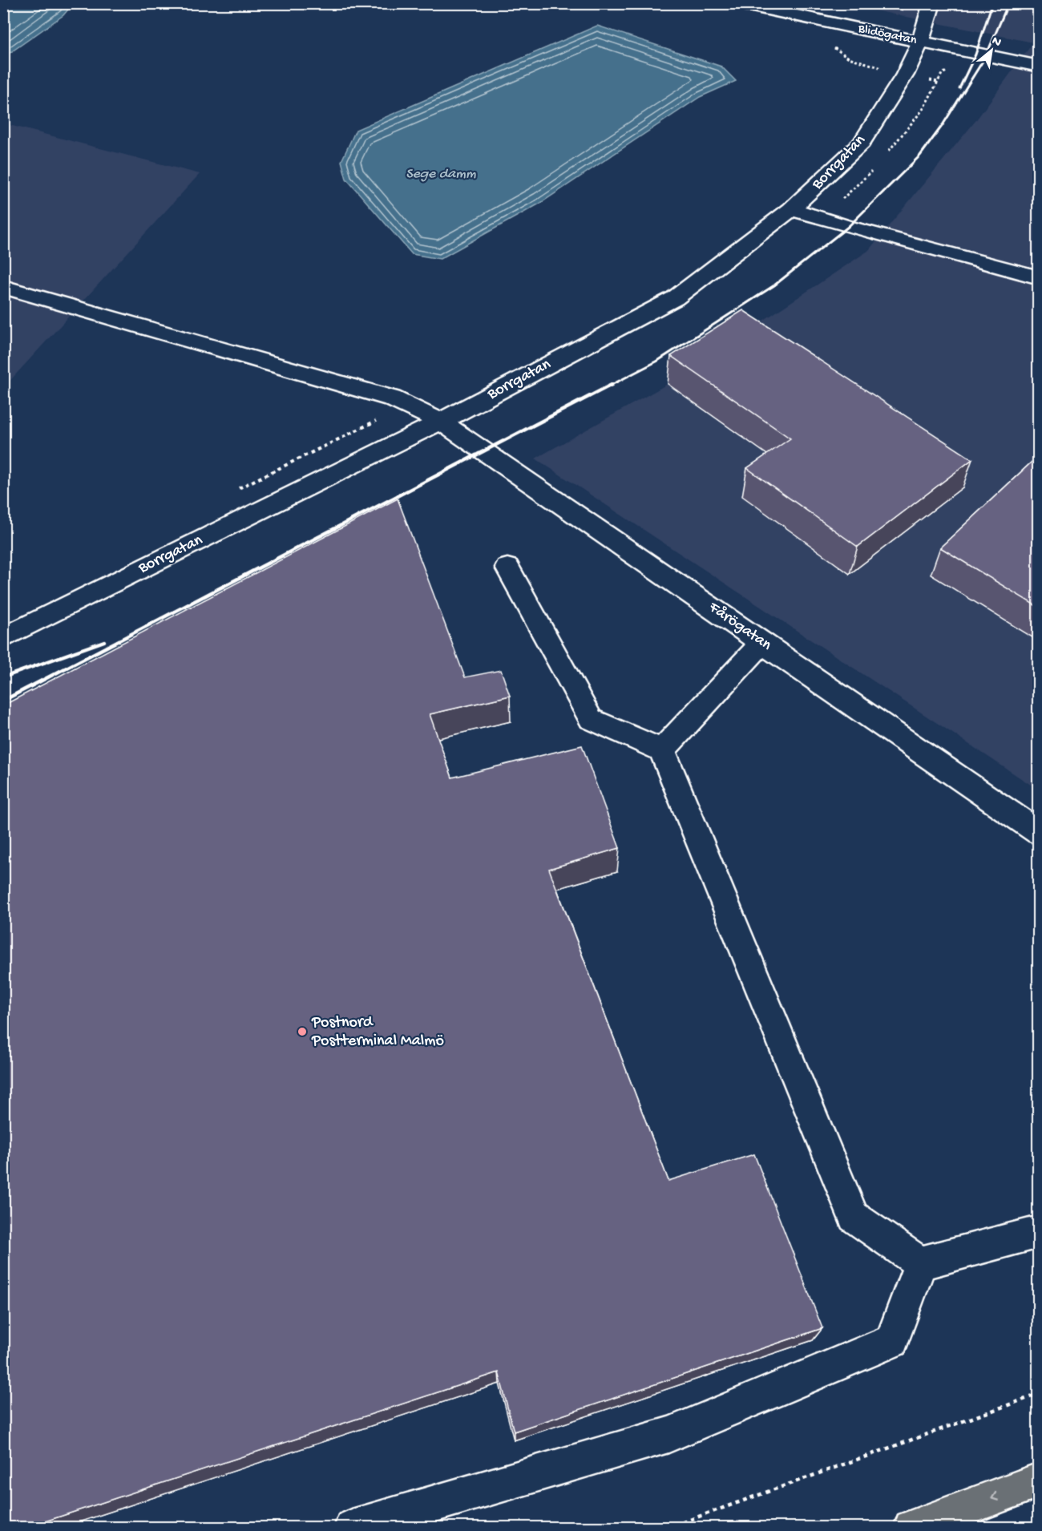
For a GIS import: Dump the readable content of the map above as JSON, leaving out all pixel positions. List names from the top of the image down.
{
  "streets": {
    "street": ["Blidögatan", "Borrgatan", "Fårögatan"]
  },
  "crossings": [
    ["Blidögatan", "Borrgatan"],
    ["Borrgatan", "Fårögatan"]
  ],
  "water": ["Sege damm"],
  "places": ["Postnord Postterminal Malmö"],
  "north": "top right"
}
